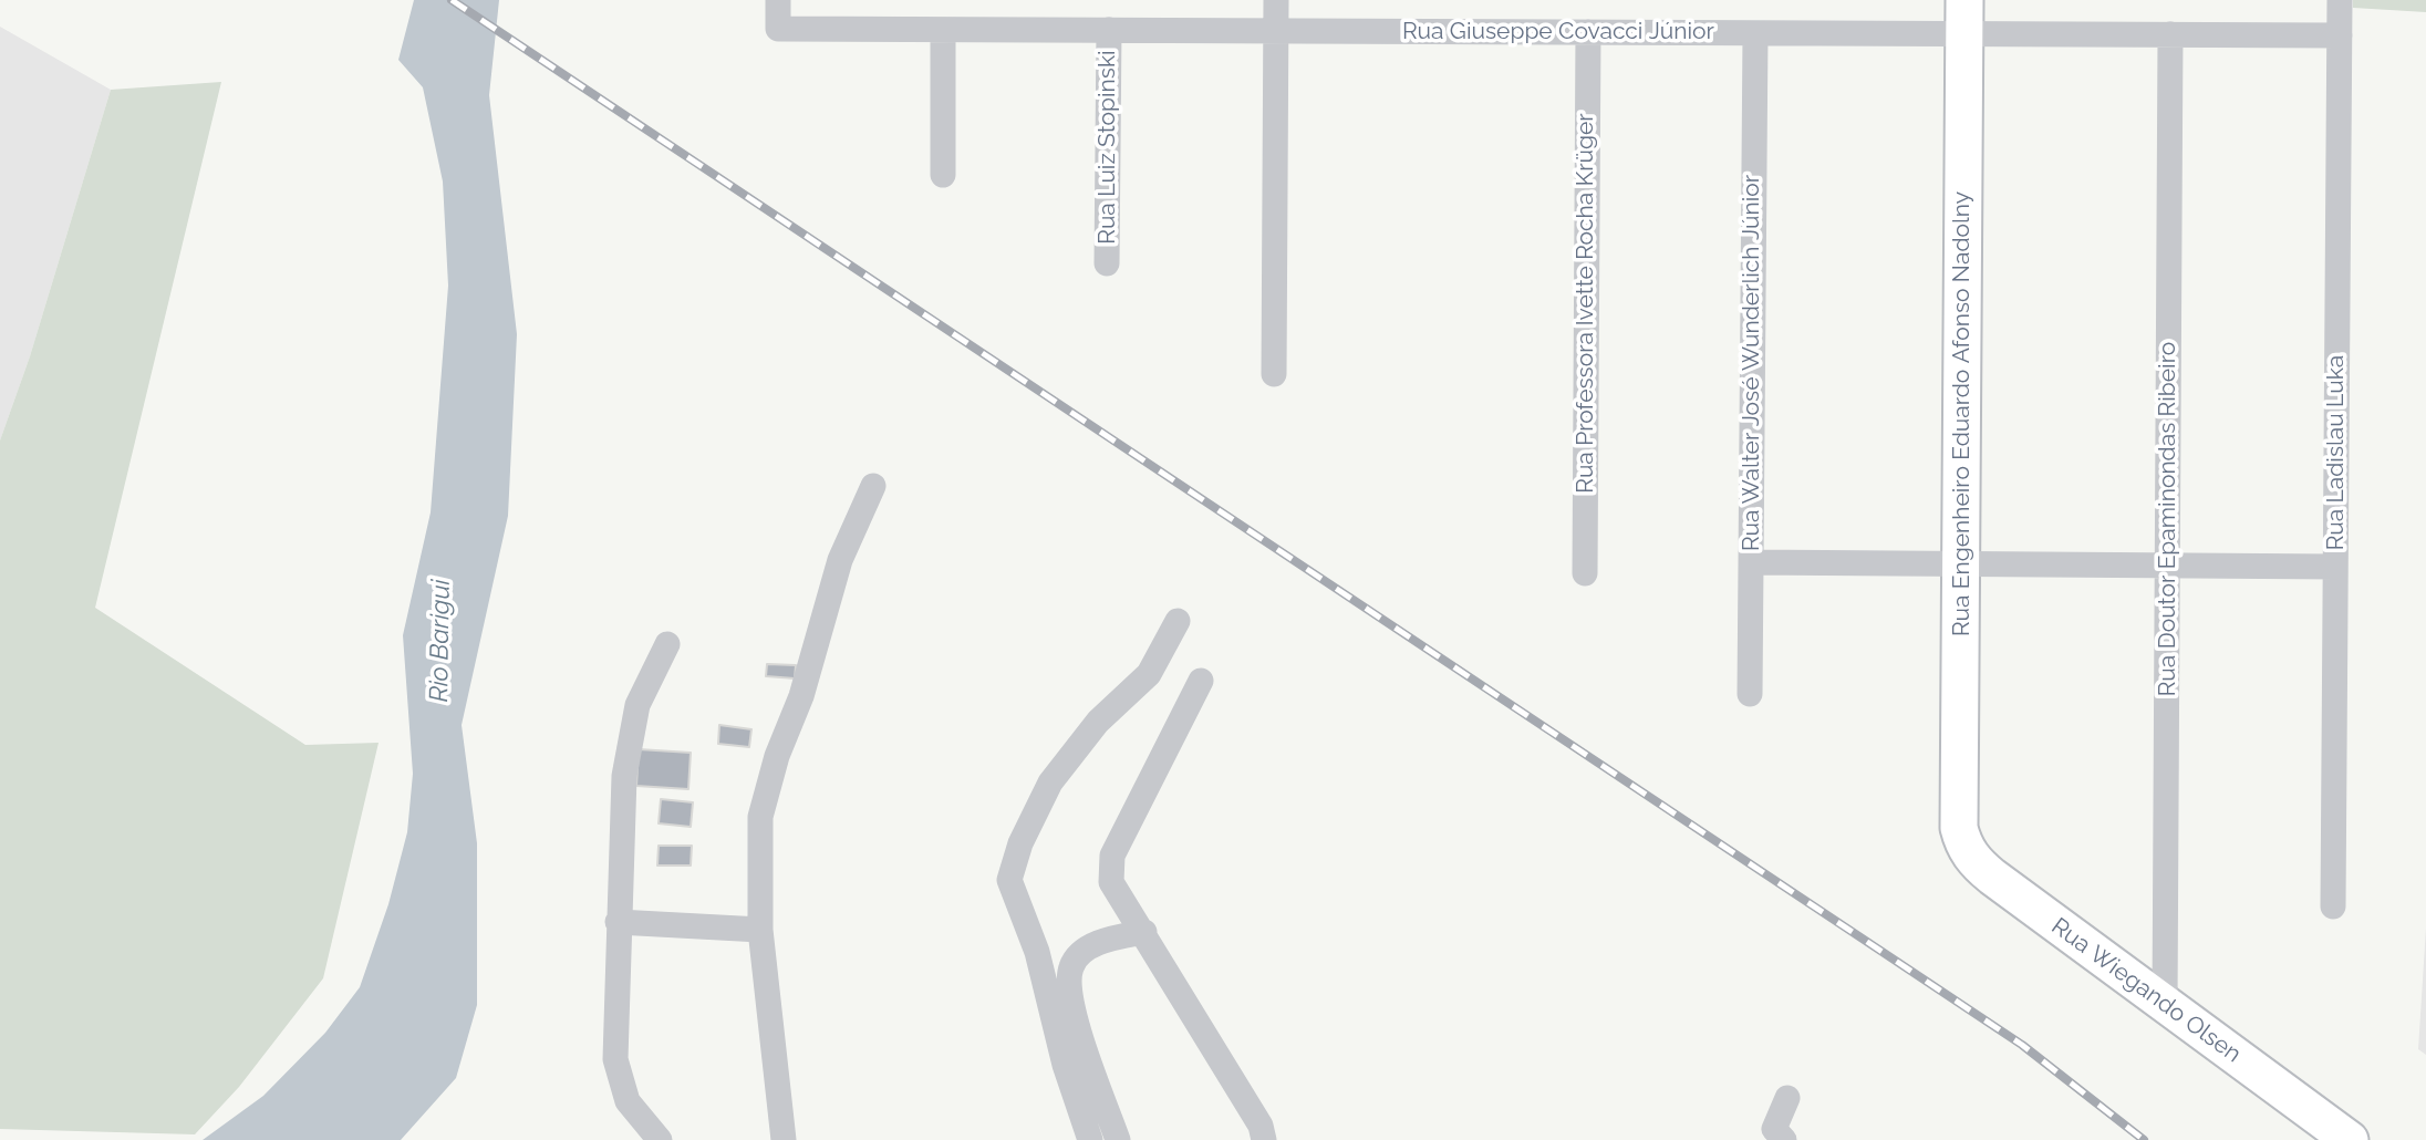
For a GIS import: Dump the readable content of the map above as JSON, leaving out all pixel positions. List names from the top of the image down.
{
  "streets": {
    "street": [
      "Rua Giuseppe Covacci Júnior",
      "Rua Luiz Stopinski",
      "Rua Professora Ivette Rocha Krüger",
      "Rua Walter José Wunderlich Júnior",
      "Rua Engenheiro Eduardo Afonso Nadolny",
      "Rua Ladislau Luka",
      "Rua Doutor Epaminondas Ribeiro",
      "Rua Wiegando Olsen"
    ]
  },
  "crossings": [
    ["Rua Giuseppe Covacci Júnior", "Rua Luiz Stopinski"],
    ["Rua Giuseppe Covacci Júnior", "Rua Professora Ivette Rocha Krüger"],
    ["Rua Giuseppe Covacci Júnior", "Rua Walter José Wunderlich Júnior"],
    ["Rua Giuseppe Covacci Júnior", "Rua Engenheiro Eduardo Afonso Nadolny"],
    ["Rua Giuseppe Covacci Júnior", "Rua Ladislau Luka"],
    ["Rua Giuseppe Covacci Júnior", "Rua Doutor Epaminondas Ribeiro"],
    ["Rua Engenheiro Eduardo Afonso Nadolny", "Rua Wiegando Olsen"],
    ["Rua Doutor Epaminondas Ribeiro", "Rua Wiegando Olsen"]
  ],
  "water": ["Rio Barigui"]
}
